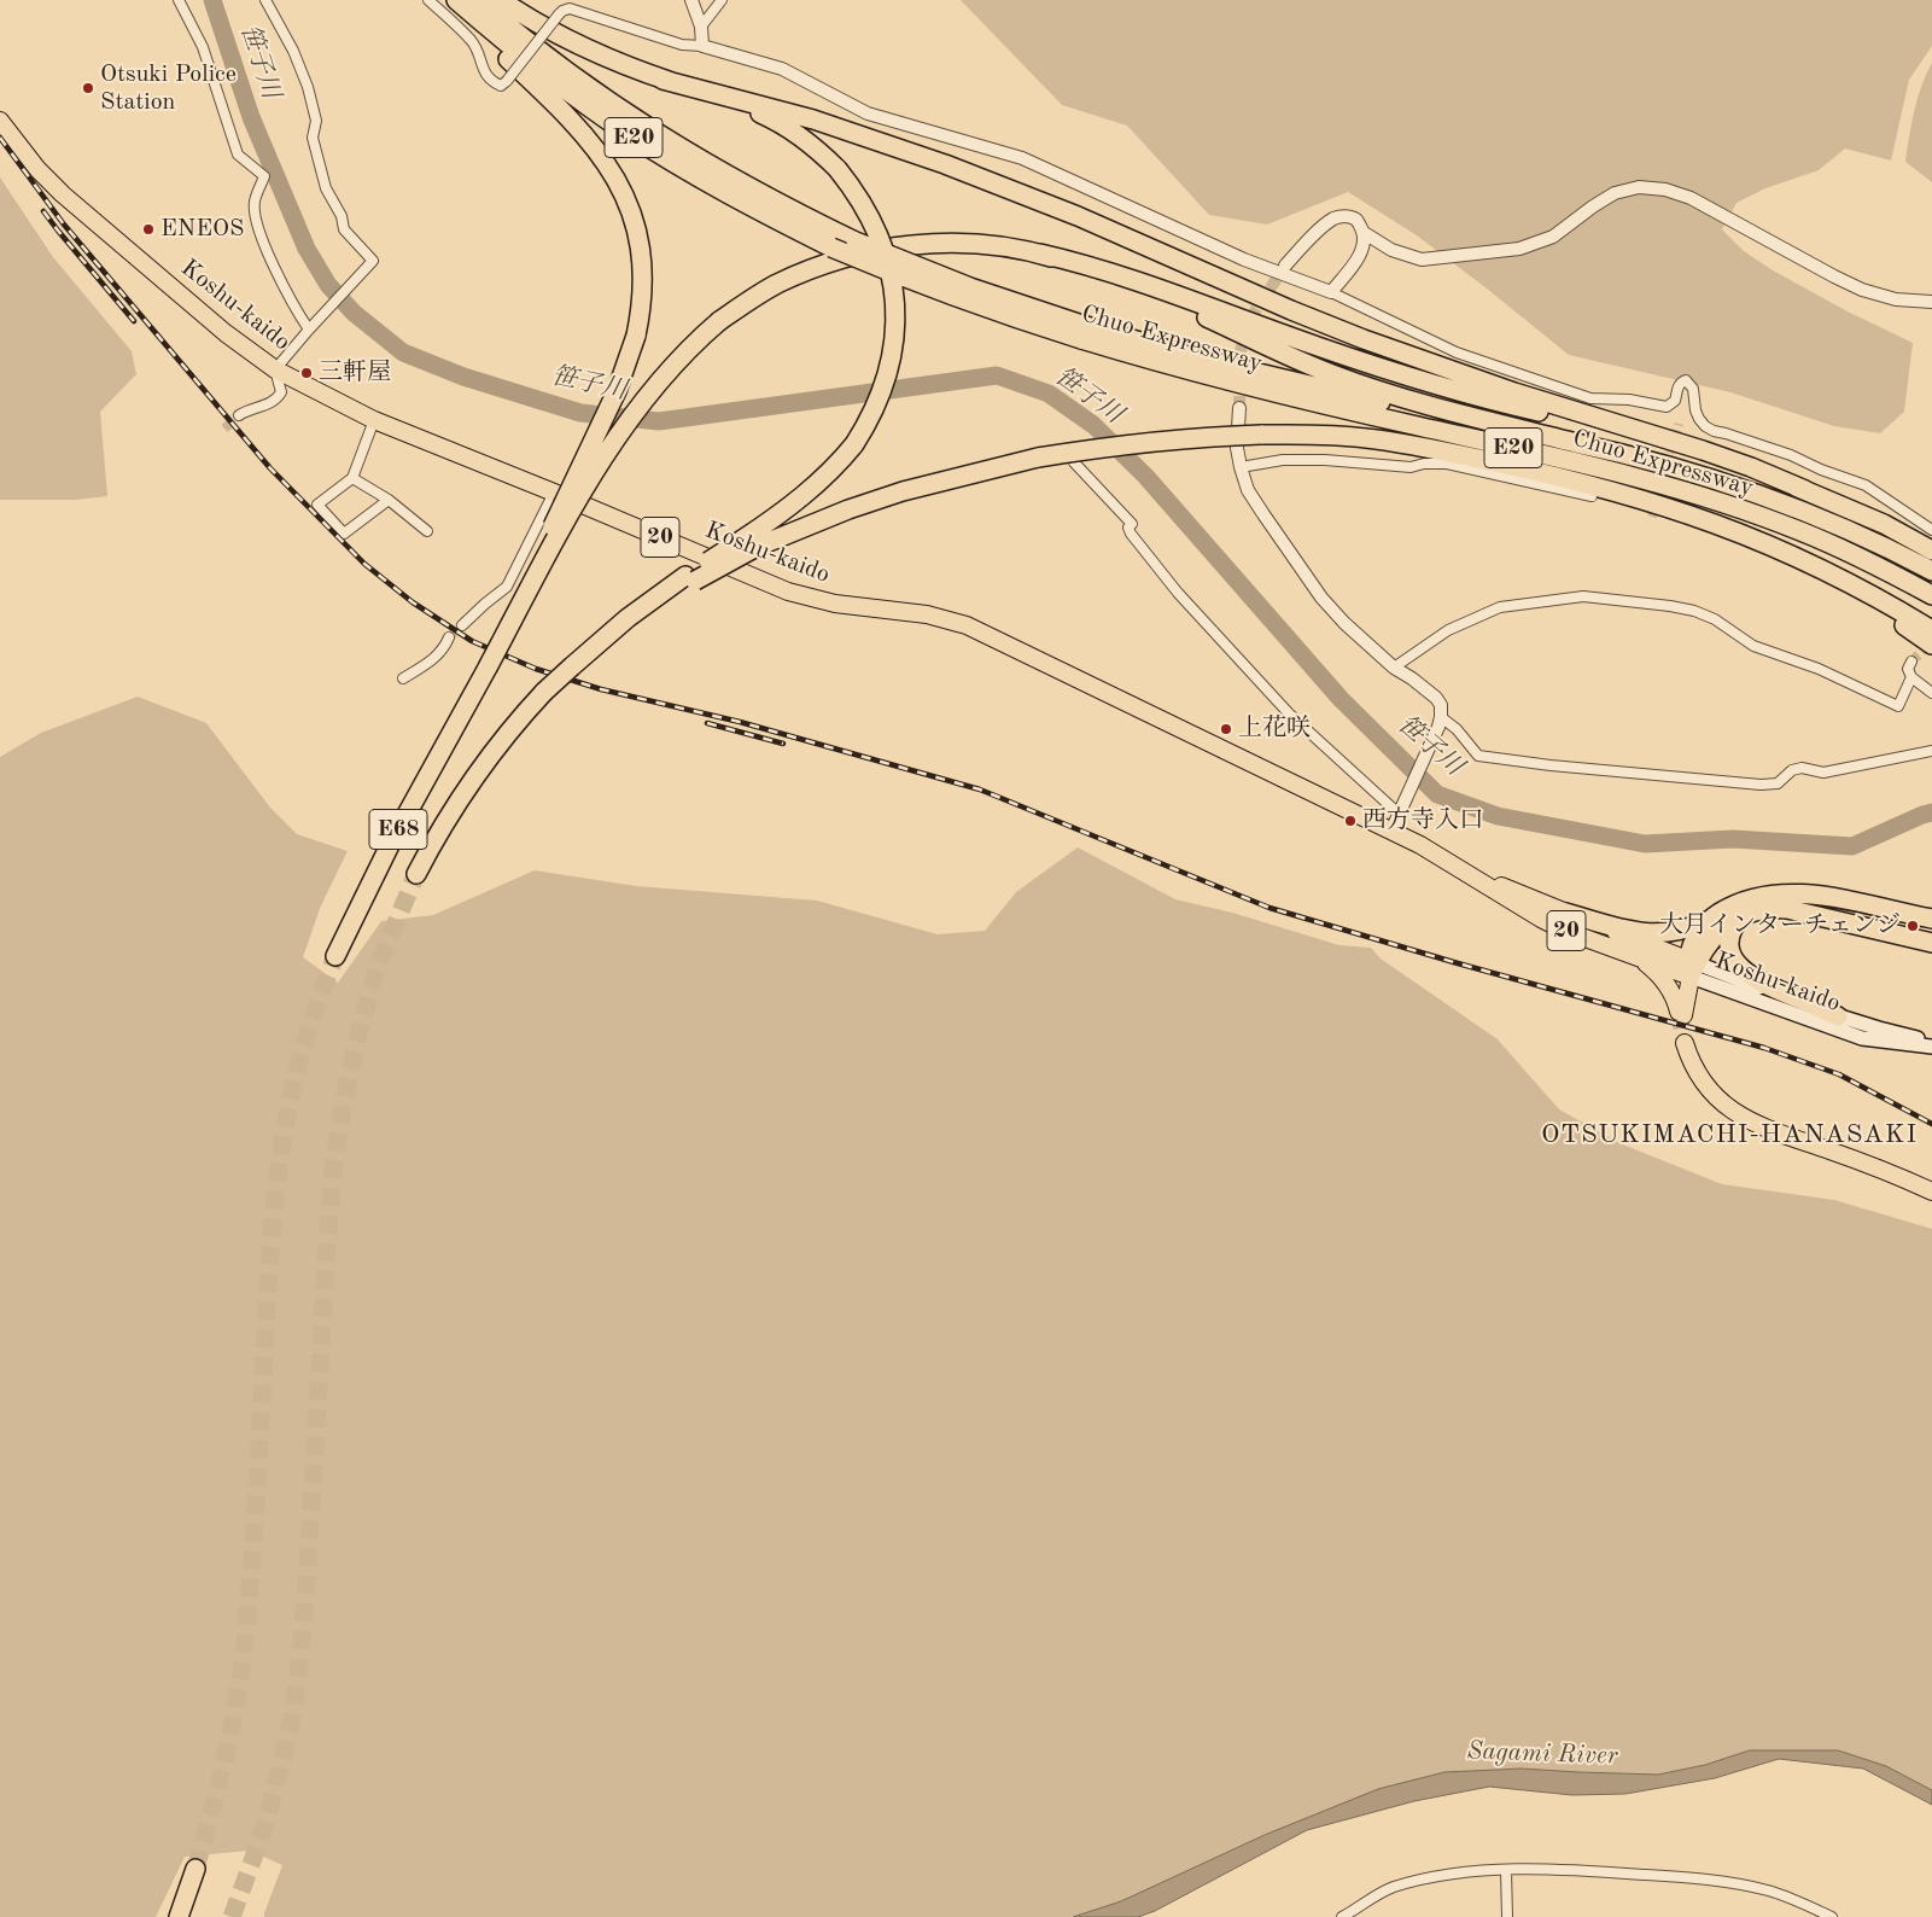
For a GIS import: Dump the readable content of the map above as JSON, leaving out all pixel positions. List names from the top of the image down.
{
  "streets": {
    "highway": [
      "E20",
      "Koshu-kaido",
      "Chuo Expressway",
      "20",
      "E68"
    ]
  },
  "districts": ["OTSUKIMACHI-HANASAKI"],
  "water": ["笹子川", "Sagami River"],
  "places": [
    "Otsuki Police Station",
    "ENEOS",
    "三軒屋",
    "上花咲",
    "西方寺入口",
    "大月インターチェンジ"
  ]
}
